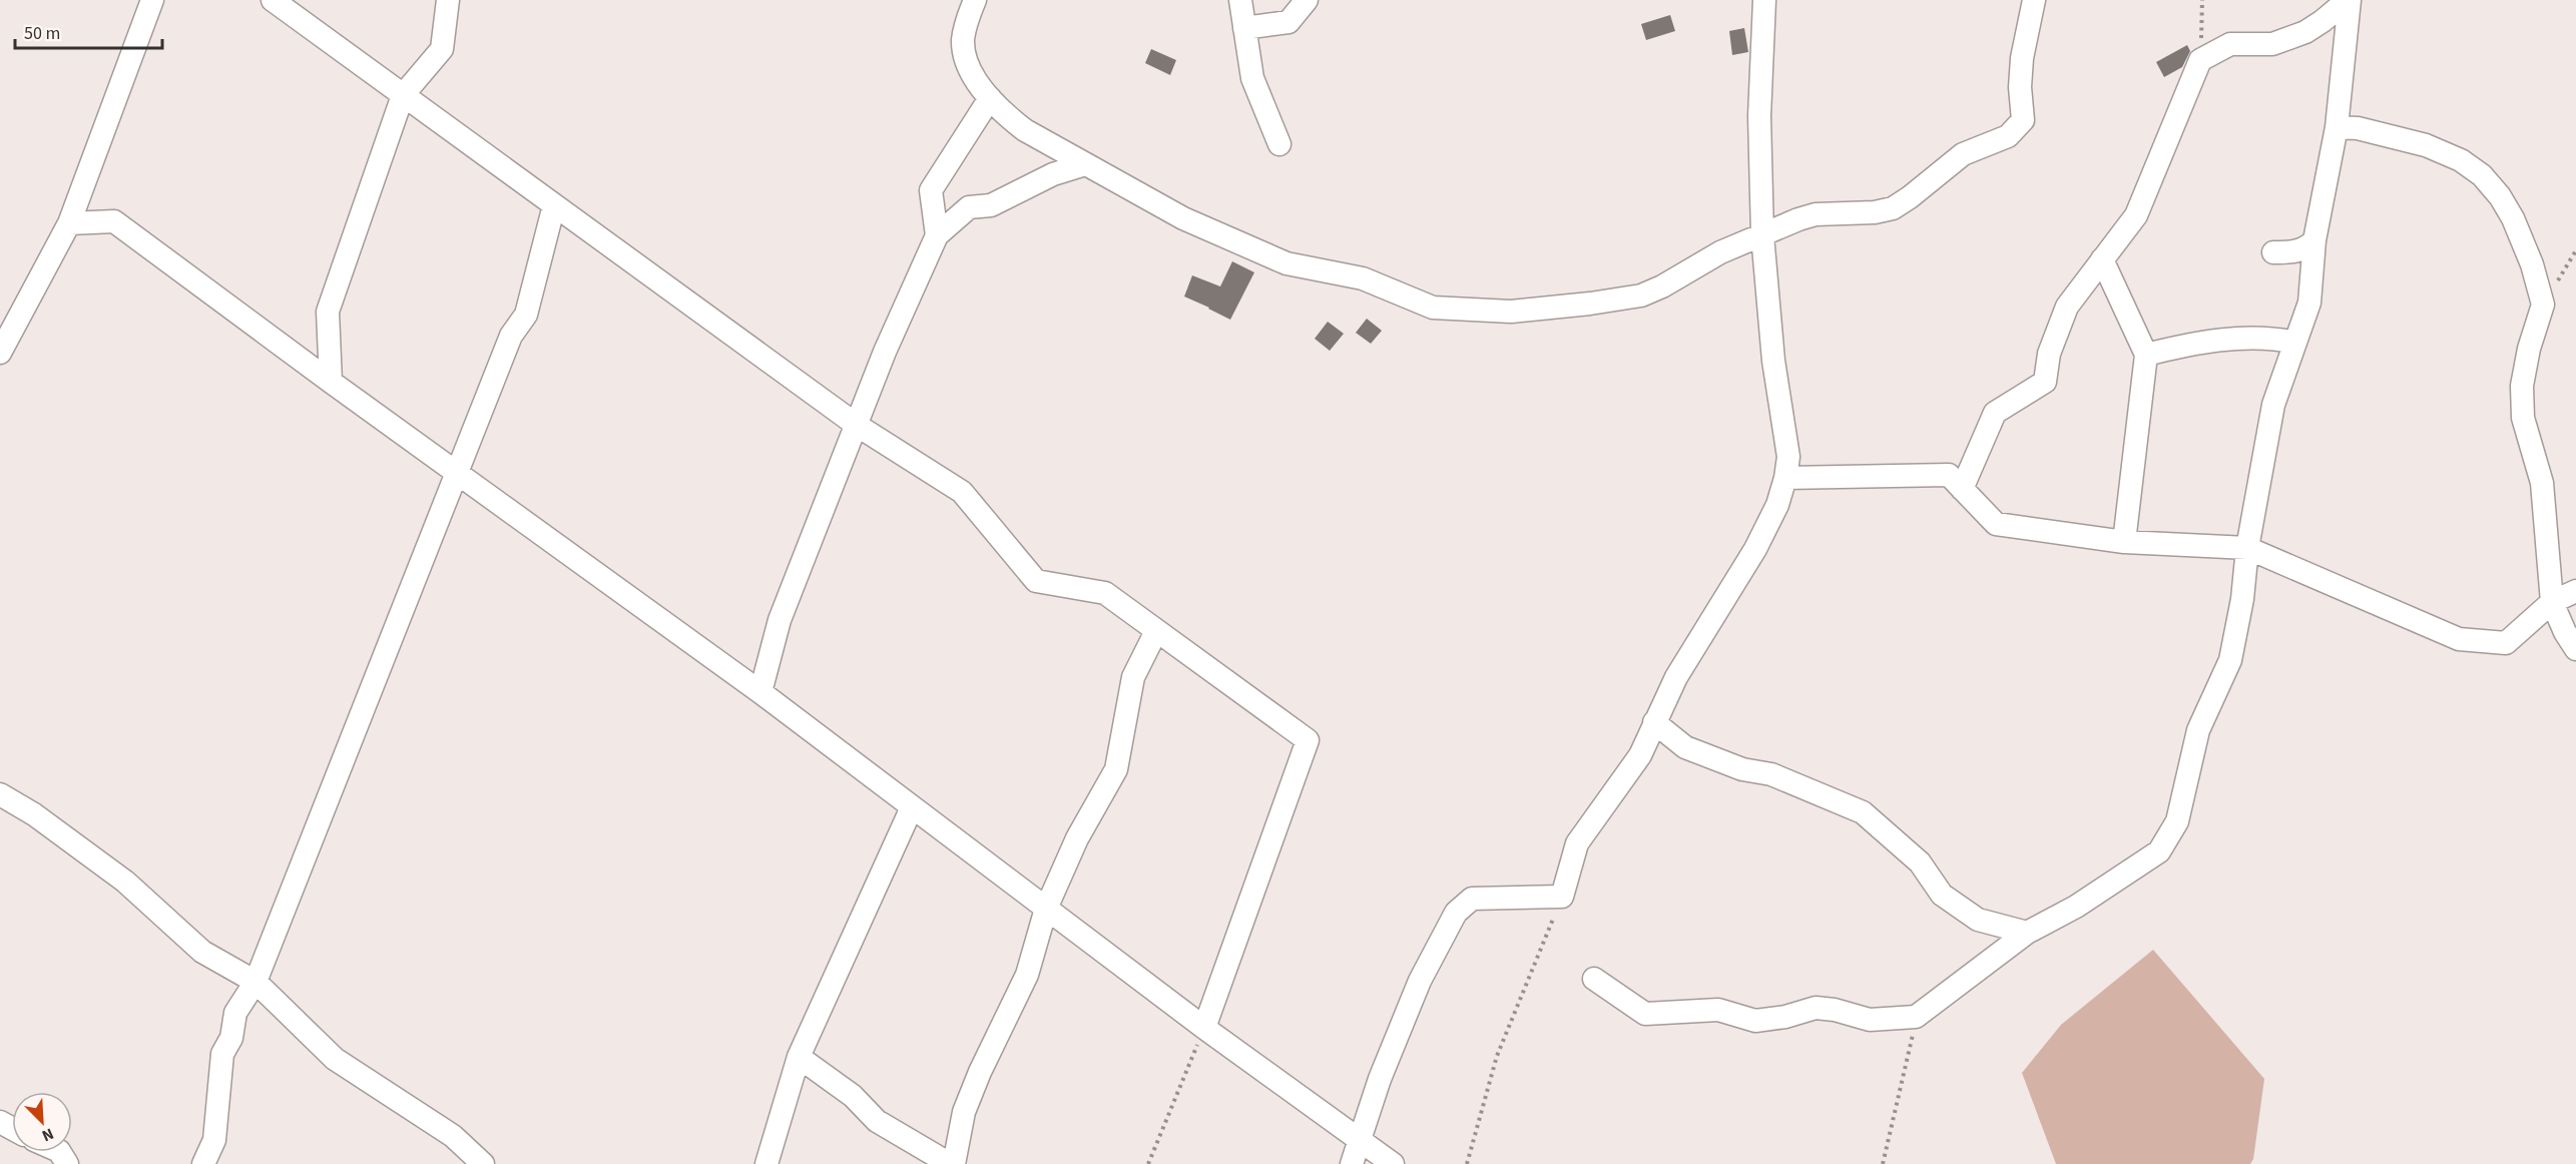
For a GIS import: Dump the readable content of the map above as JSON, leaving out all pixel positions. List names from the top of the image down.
{
  "scale_bar": "50 m",
  "north": "bottom right"
}
